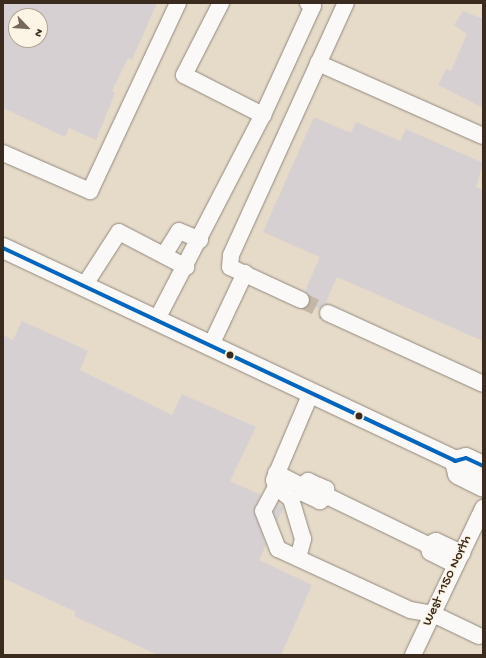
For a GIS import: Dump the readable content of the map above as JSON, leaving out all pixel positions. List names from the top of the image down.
{
  "streets": {
    "lane": ["West 1150 North"]
  },
  "north": "bottom right"
}
